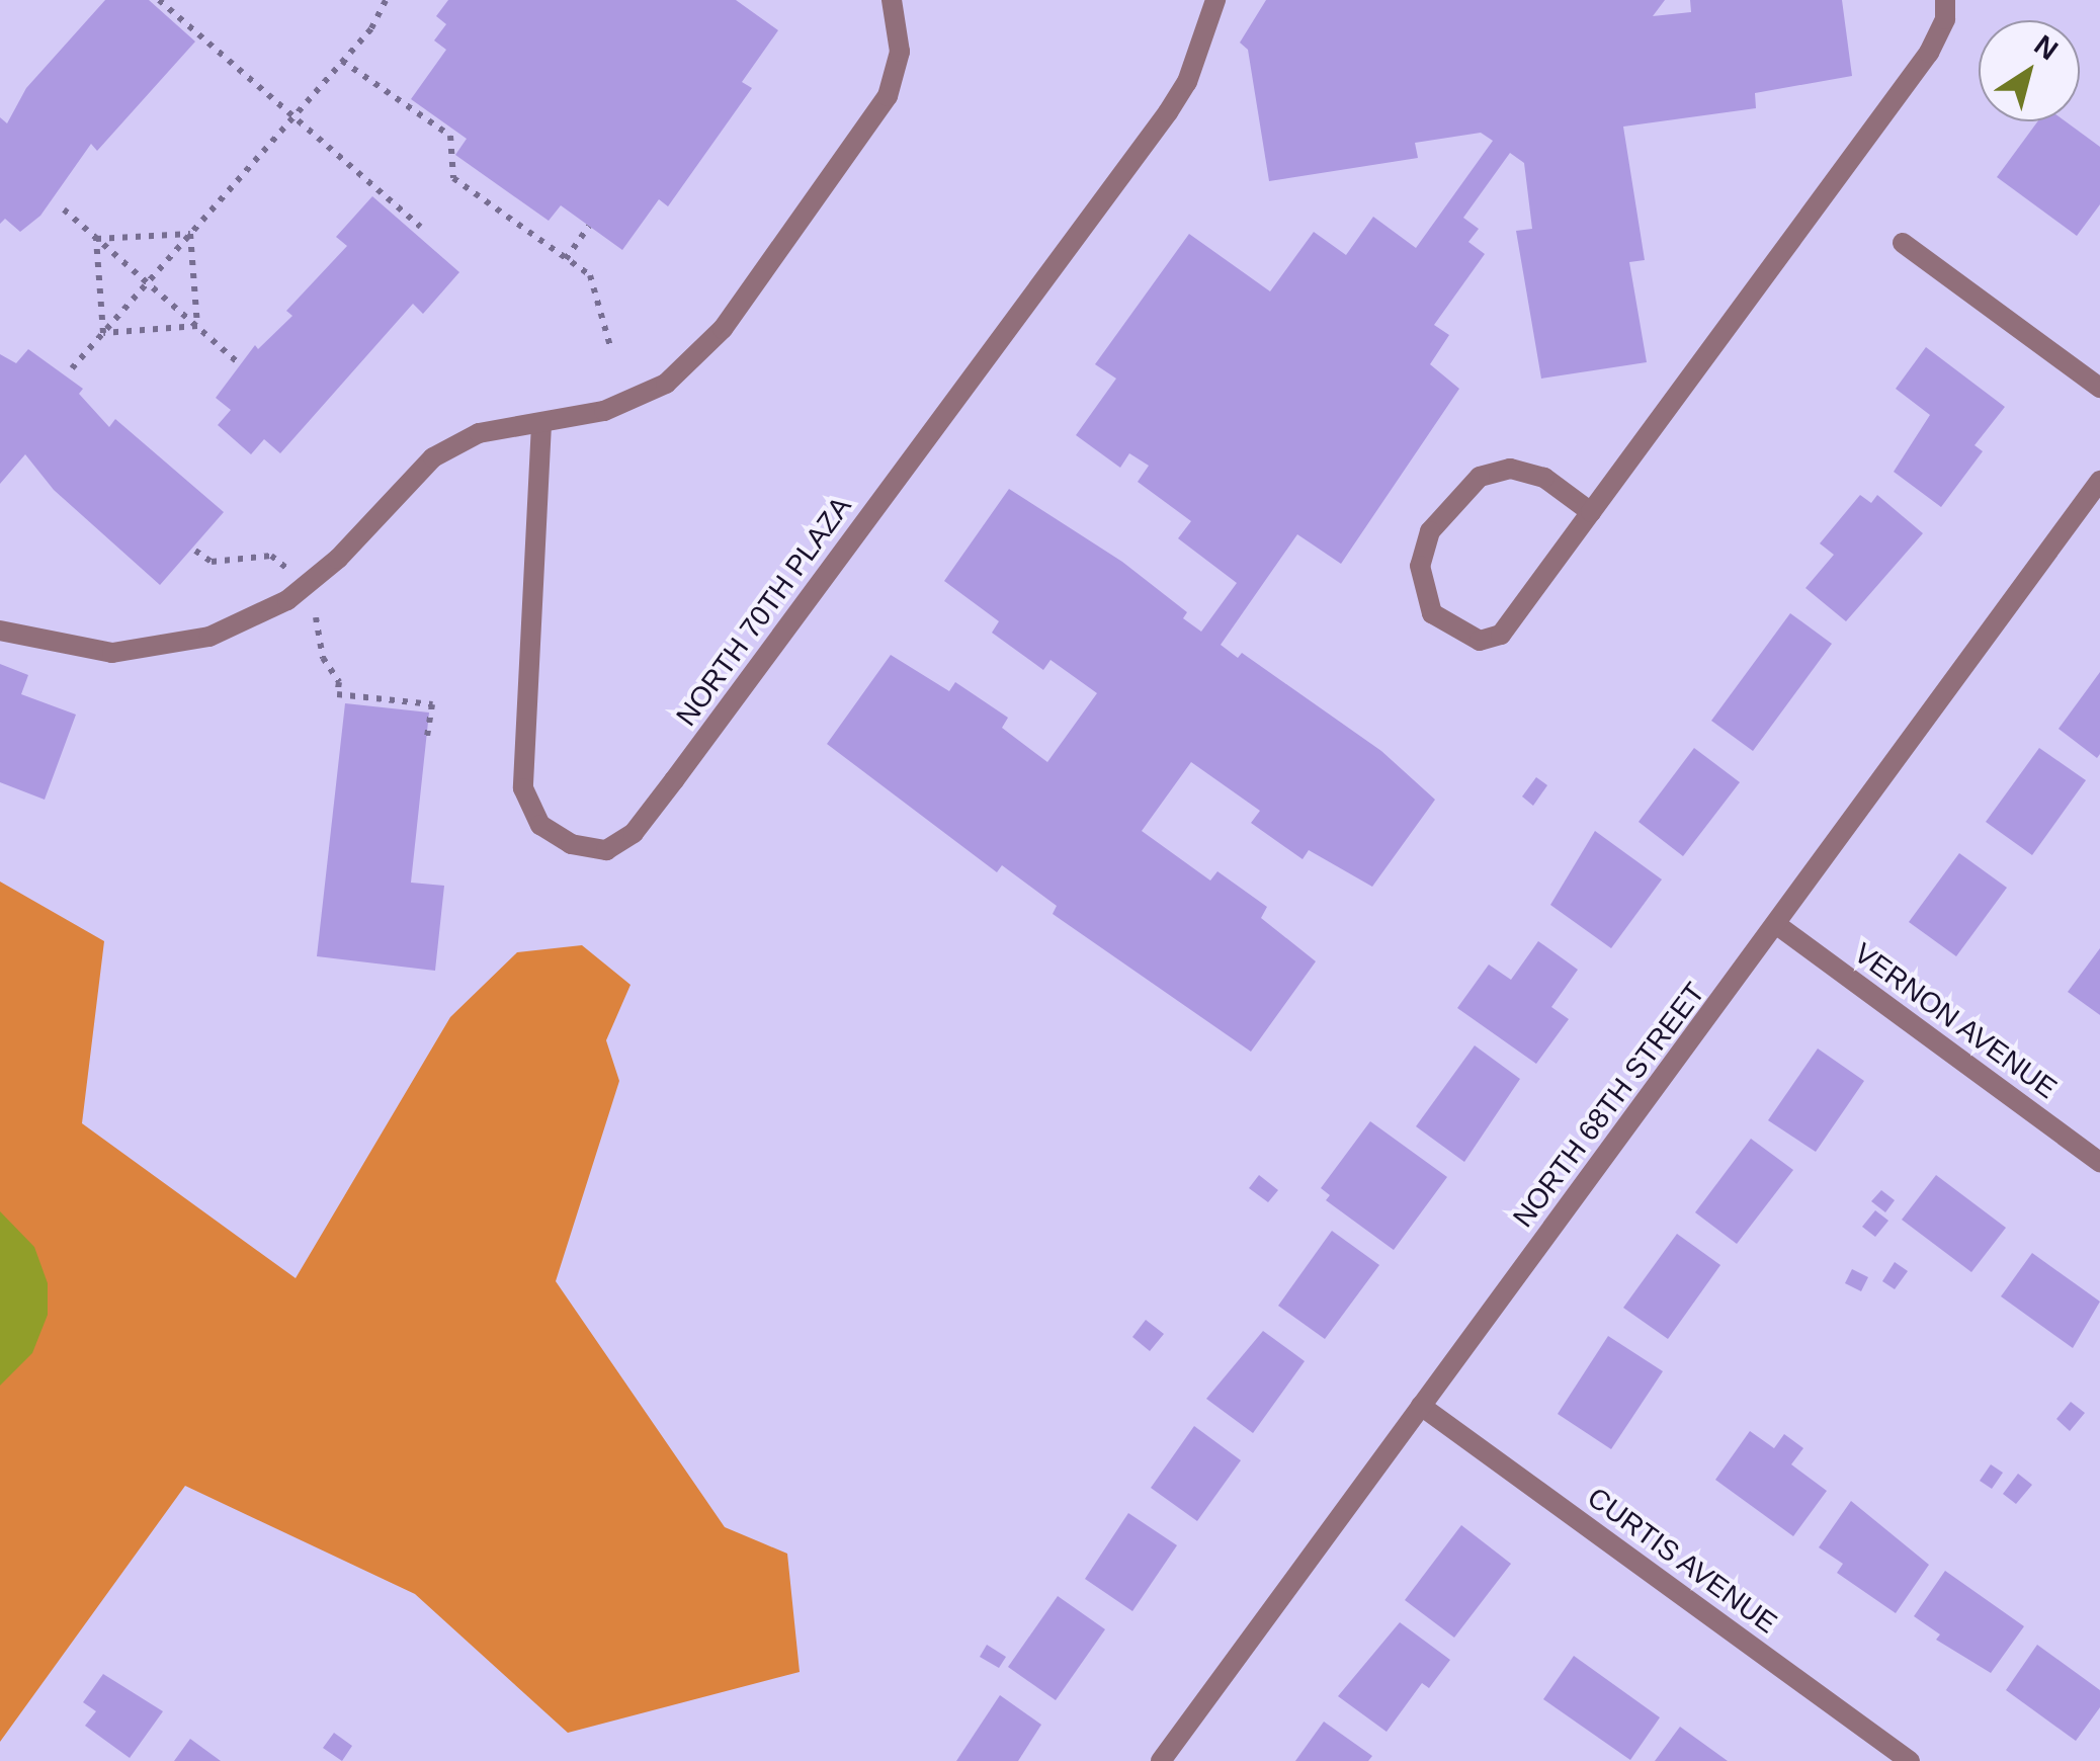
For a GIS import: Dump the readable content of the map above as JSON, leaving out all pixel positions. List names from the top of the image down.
{
  "streets": {
    "street": [
      "NORTH 70TH PLAZA",
      "VERNON AVENUE",
      "NORTH 68TH STREET",
      "CURTIS AVENUE"
    ]
  },
  "crossings": [
    ["VERNON AVENUE", "NORTH 68TH STREET"],
    ["NORTH 68TH STREET", "CURTIS AVENUE"]
  ],
  "north": "top right"
}
